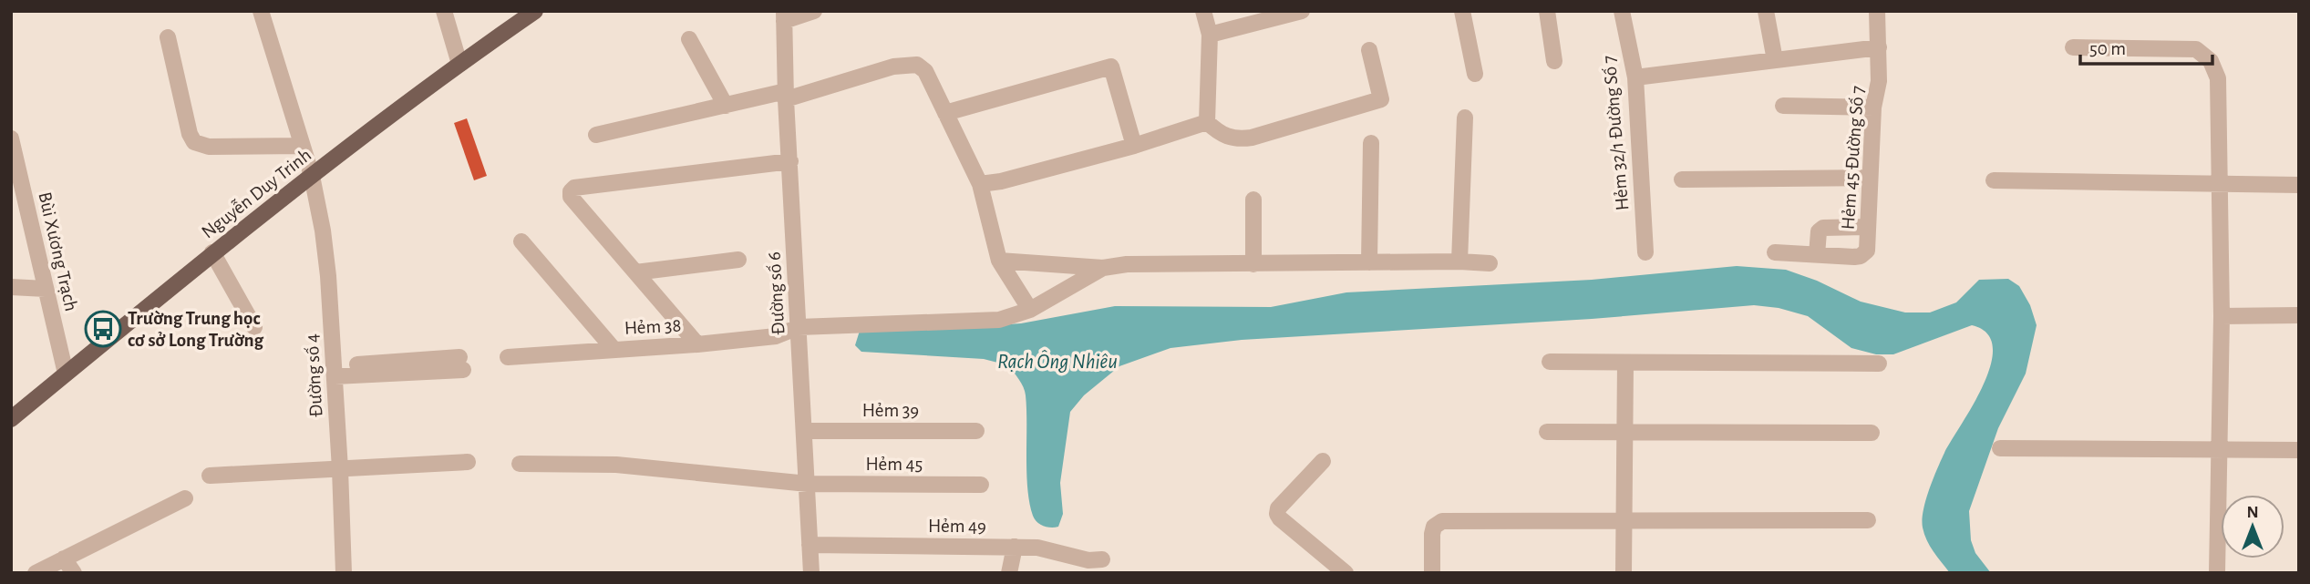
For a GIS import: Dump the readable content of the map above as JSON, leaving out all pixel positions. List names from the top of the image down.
{
  "streets": {
    "main road": ["Nguyễn Duy Trinh"],
    "street": [
      "Hẻm 32/1 Đường Số 7",
      "Hẻm 45 Đường Số 7",
      "Bùi Xương Trạch",
      "Đường số 6",
      "Hẻm 38",
      "Đường số 4",
      "Hẻm 39",
      "Hẻm 45",
      "Hẻm 49"
    ]
  },
  "crossings": [
    ["Nguyễn Duy Trinh", "Bùi Xương Trạch"],
    ["Nguyễn Duy Trinh", "Đường số 4"],
    ["Đường số 6", "Hẻm 38"],
    ["Đường số 6", "Hẻm 39"],
    ["Đường số 6", "Hẻm 45"],
    ["Đường số 6", "Hẻm 49"]
  ],
  "water": ["Rạch Ông Nhiêu"],
  "places": {
    "bus stop": ["Trường Trung học cơ sở Long Trường"]
  },
  "scale_bar": "50 m",
  "north": "top"
}
